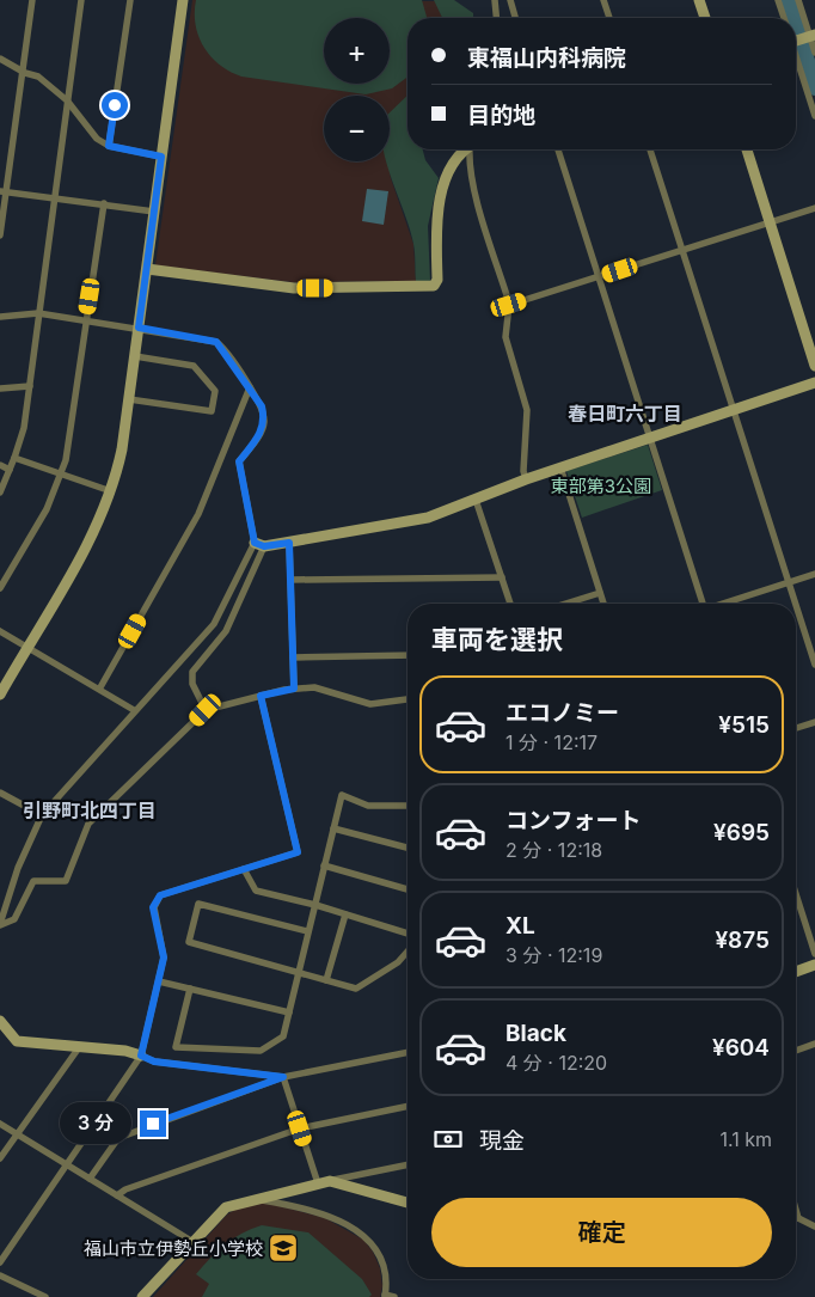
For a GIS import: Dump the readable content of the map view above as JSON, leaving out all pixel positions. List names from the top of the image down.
{
  "districts": ["春日町六丁目", "引野町北四丁目"],
  "parks": ["東部第3公園"],
  "places": {
    "school or university": ["福山市立伊勢丘小学校"]
  },
  "page": {
    "map_buttons": ["+", "−"],
    "banner": ["東福山内科病院", "目的地"],
    "heading": "車両を選択",
    "list": [
      {
        "name": "エコノミー",
        "note": "1 分 · 12:17",
        "value": "¥515"
      },
      {
        "name": "コンフォート",
        "note": "2 分 · 12:18",
        "value": "¥695"
      },
      {
        "name": "XL",
        "note": "3 分 · 12:19",
        "value": "¥875"
      },
      {
        "name": "Black",
        "note": "4 分 · 12:20",
        "value": "¥604"
      }
    ],
    "bubble": "3 分",
    "pay": ["現金", "1.1 km"],
    "buttons": "確定"
  }
}
